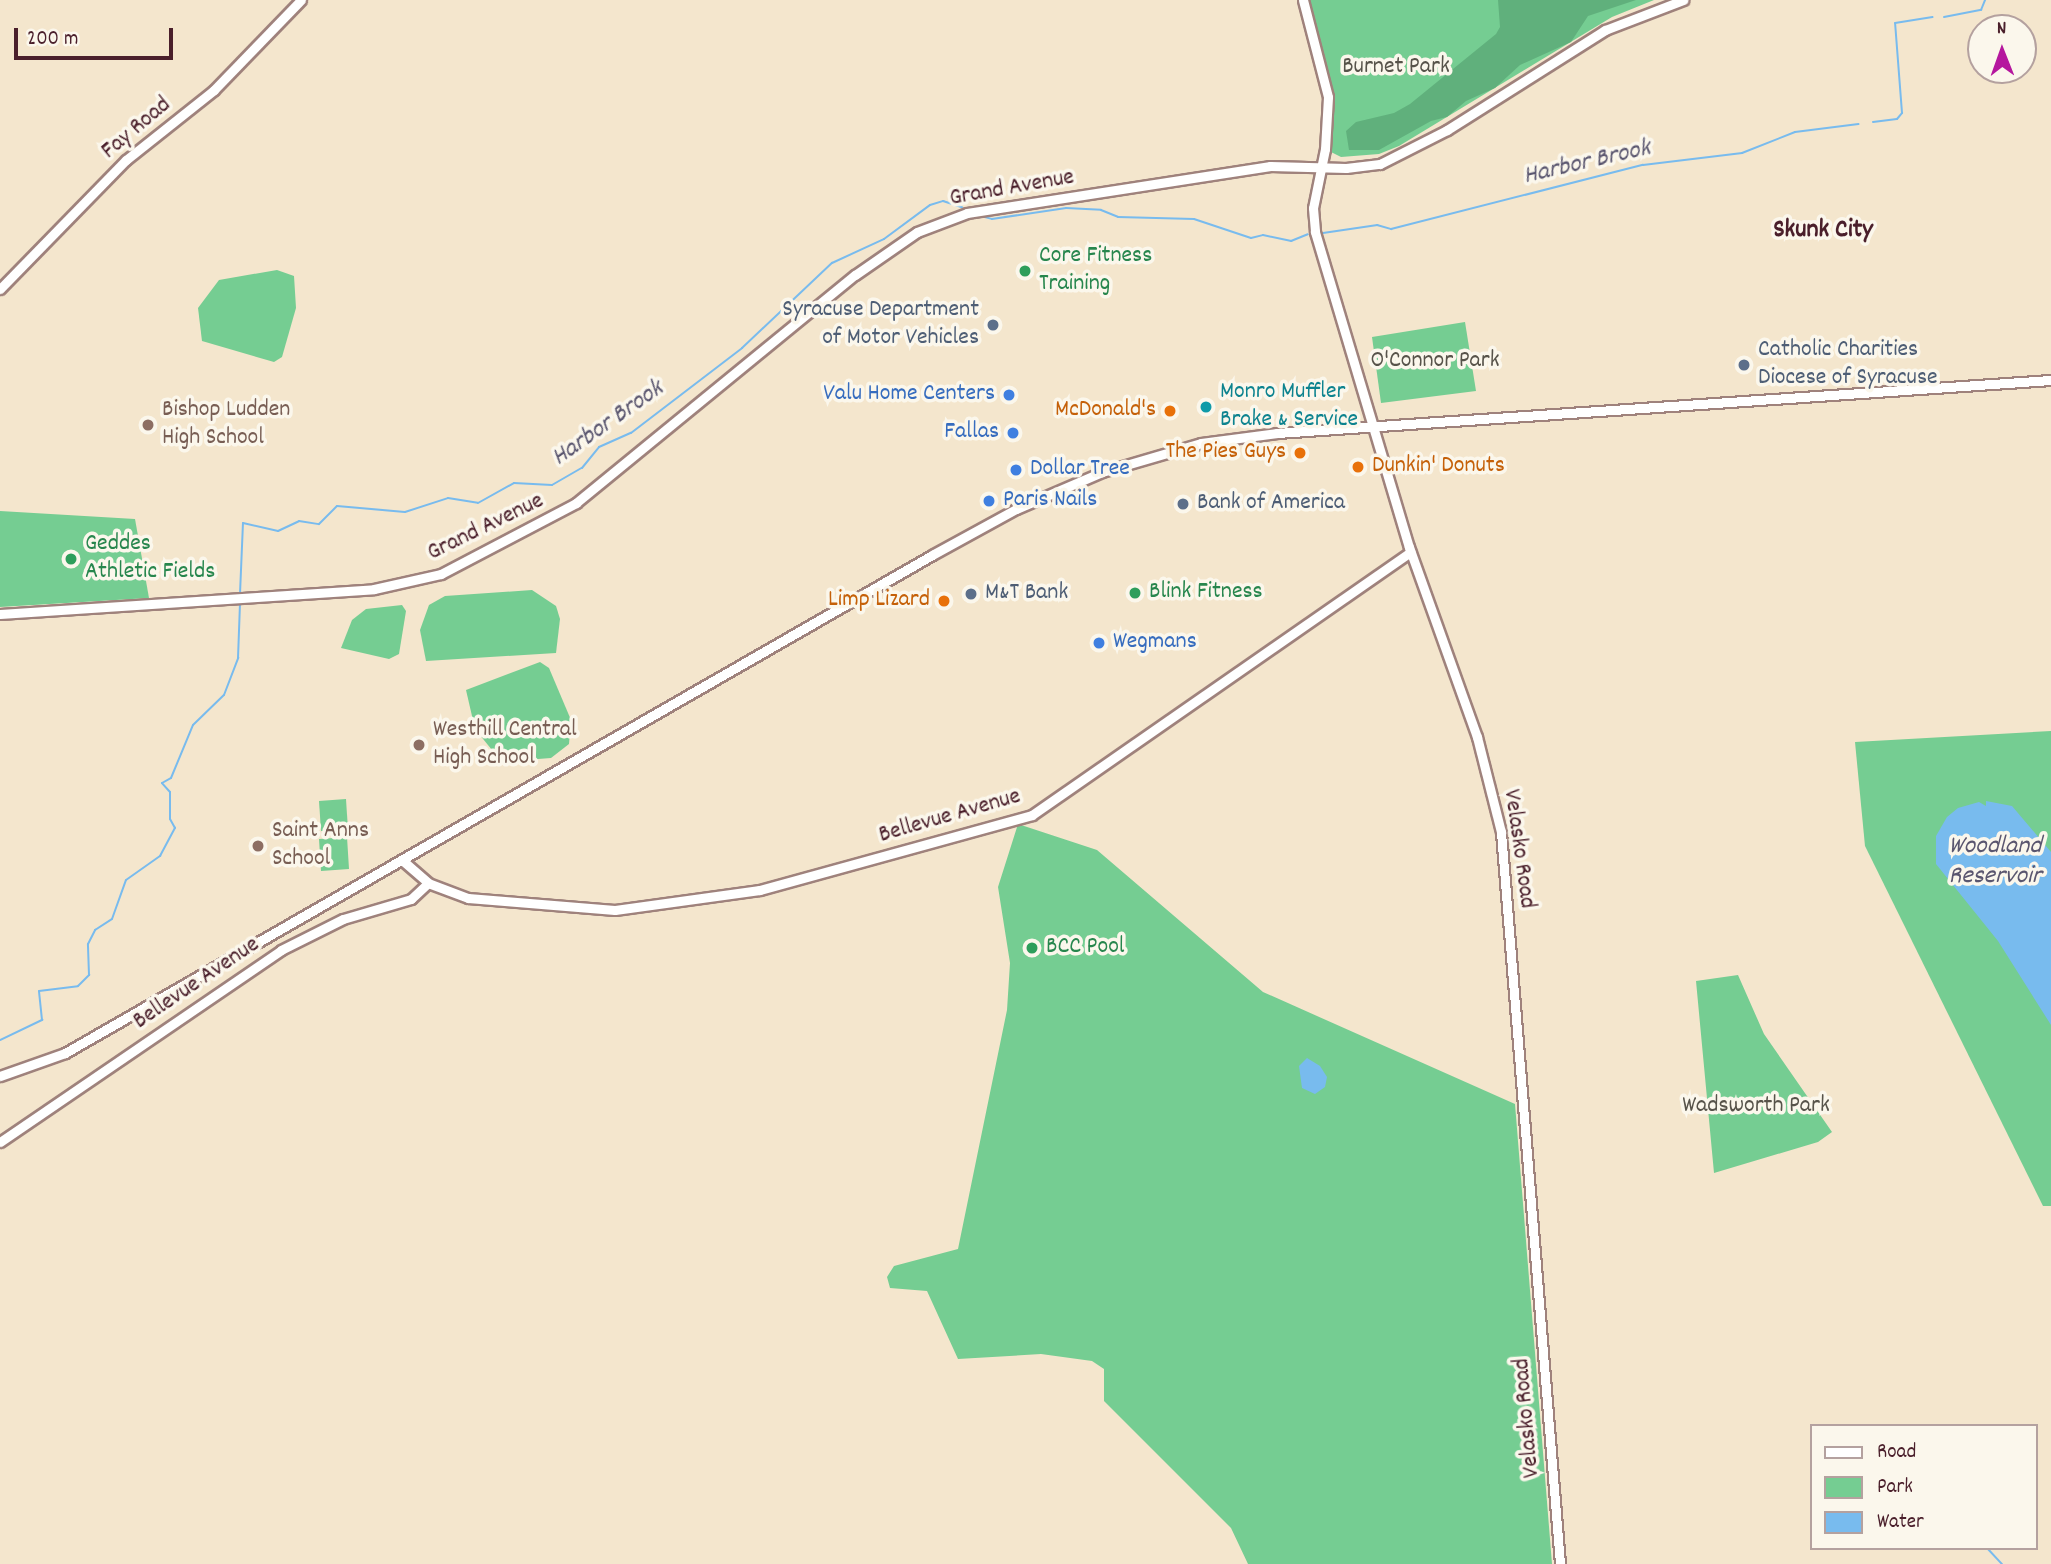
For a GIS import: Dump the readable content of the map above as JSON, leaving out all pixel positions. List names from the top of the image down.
{
  "streets": {
    "street": [
      "Fay Road",
      "Grand Avenue",
      "Bellevue Avenue",
      "Velasko Road"
    ]
  },
  "crossings": [
    ["Grand Avenue", "Velasko Road"],
    ["Bellevue Avenue", "Velasko Road"]
  ],
  "districts": ["Skunk City"],
  "water": ["Harbor Brook", "Woodland Reservoir"],
  "parks": ["Burnet Park", "O'Connor Park", "Wadsworth Park"],
  "places": [
    "Core Fitness Training",
    "Syracuse Department of Motor Vehicles",
    "Catholic Charities Diocese of Syracuse",
    "Valu Home Centers",
    "Monro Muffler Brake & Service",
    "McDonald's",
    "Bishop Ludden High School",
    "Fallas",
    "The Pies Guys",
    "Dunkin' Donuts",
    "Dollar Tree",
    "Paris Nails",
    "Bank of America",
    "Geddes Athletic Fields",
    "Blink Fitness",
    "M&T Bank",
    "Limp Lizard",
    "Wegmans",
    "Westhill Central High School",
    "Saint Anns School",
    "BCC Pool"
  ],
  "legend": ["Road", "Park", "Water"],
  "scale_bar": "200 m",
  "north": "top"
}
